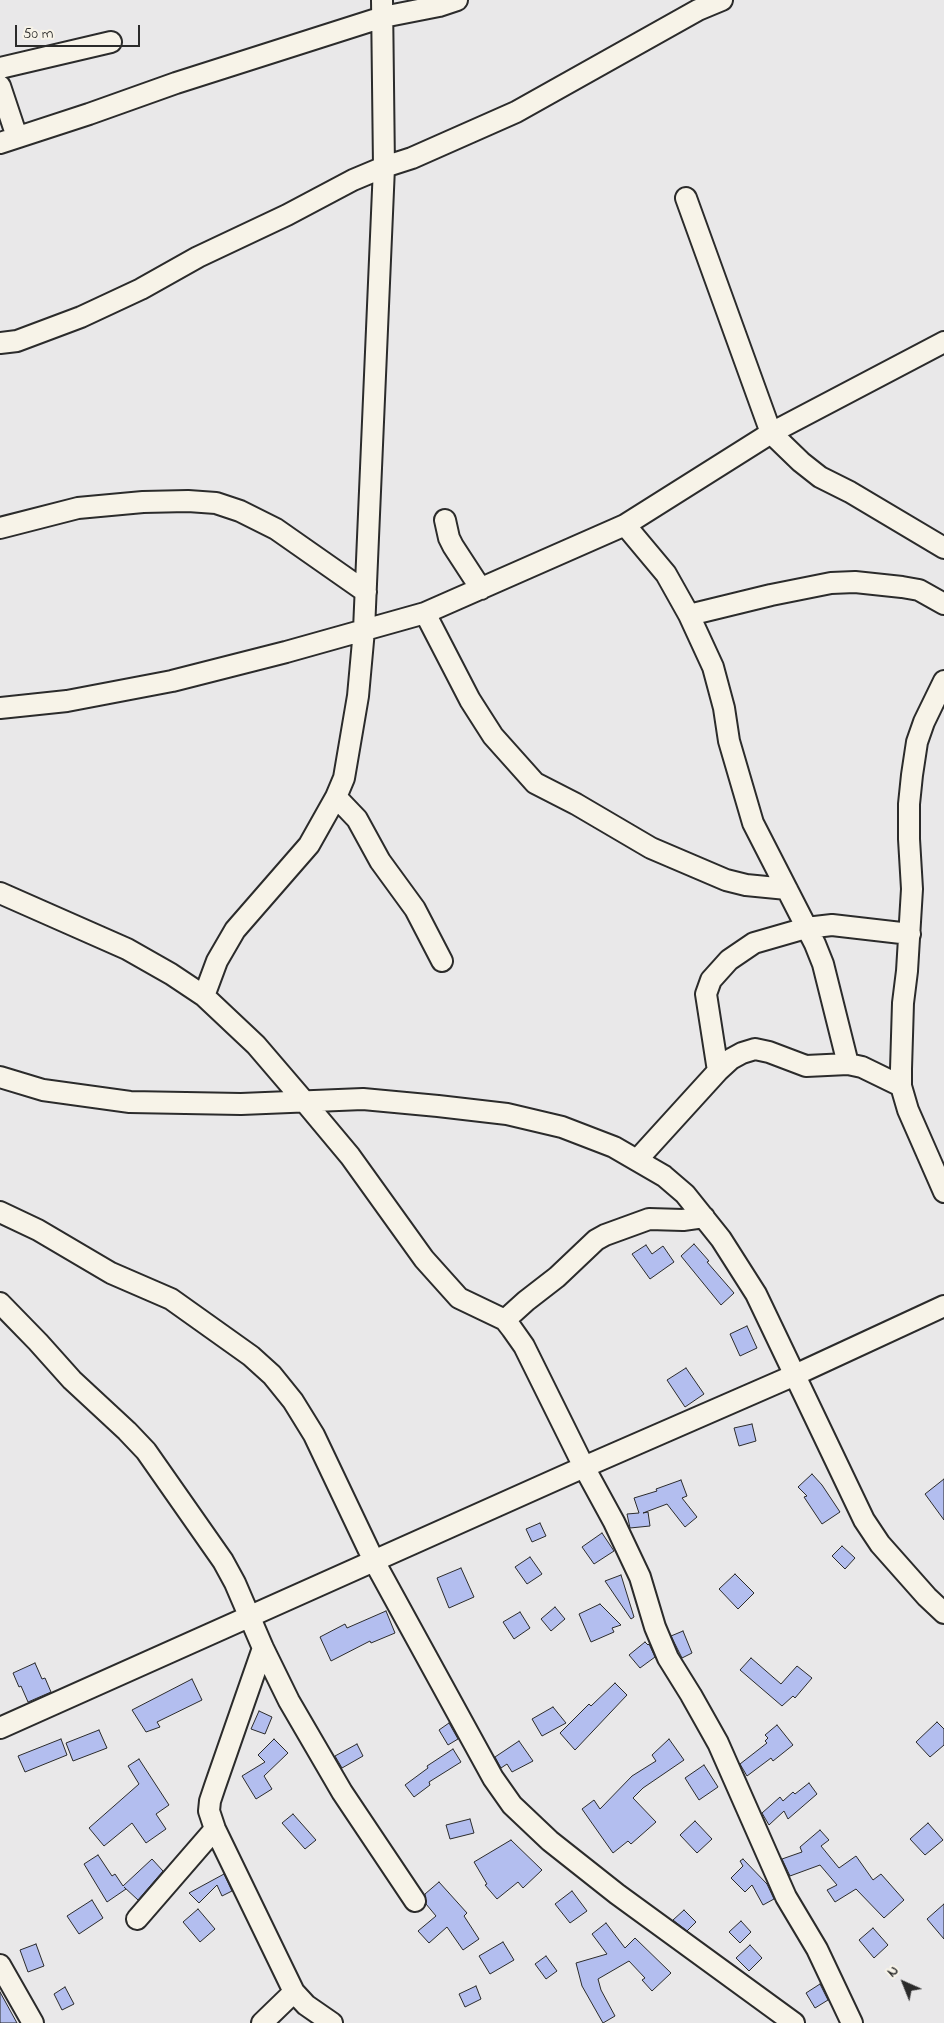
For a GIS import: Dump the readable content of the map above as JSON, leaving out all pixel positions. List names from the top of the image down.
{
  "scale_bar": "50 m",
  "north": "top left"
}
